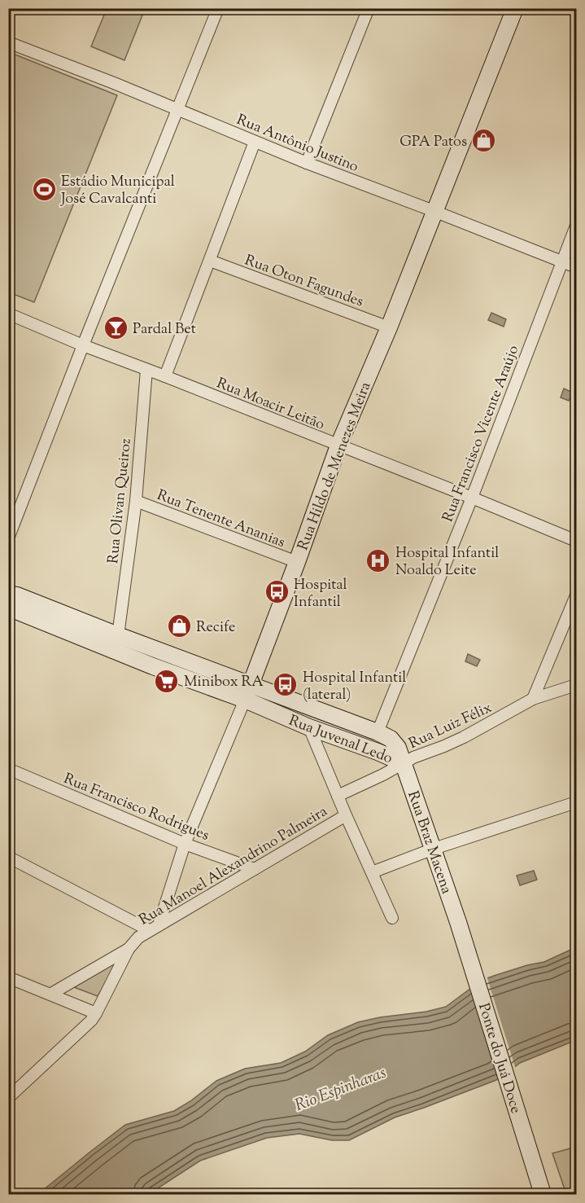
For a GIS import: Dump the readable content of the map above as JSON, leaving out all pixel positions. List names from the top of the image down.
{
  "streets": {
    "main road": [
      "Rua Hildo de Menezes Meira",
      "Rua Juvenal Ledo",
      "Rua Braz Macena",
      "Ponte do Juá Doce"
    ],
    "street": [
      "Rua Antônio Justino",
      "Rua Oton Fagundes",
      "Rua Moacir Leitão",
      "Rua Francisco Vicente Araújo",
      "Rua Olivan Queiroz",
      "Rua Tenente Ananias",
      "Rua Luiz Félix",
      "Rua Francisco Rodrigues",
      "Rua Manoel Alexandrino Palmeira"
    ]
  },
  "crossings": [
    ["Rua Antônio Justino", "Rua Francisco Vicente Araújo"],
    ["Rua Antônio Justino", "Rua Hildo de Menezes Meira"],
    ["Rua Oton Fagundes", "Rua Hildo de Menezes Meira"],
    ["Rua Moacir Leitão", "Rua Francisco Vicente Araújo"],
    ["Rua Moacir Leitão", "Rua Hildo de Menezes Meira"],
    ["Rua Moacir Leitão", "Rua Olivan Queiroz"],
    ["Rua Francisco Vicente Araújo", "Rua Juvenal Ledo"],
    ["Rua Hildo de Menezes Meira", "Rua Tenente Ananias"],
    ["Rua Hildo de Menezes Meira", "Rua Juvenal Ledo"],
    ["Rua Hildo de Menezes Meira", "Rua Francisco Rodrigues"],
    ["Rua Hildo de Menezes Meira", "Rua Manoel Alexandrino Palmeira"],
    ["Rua Olivan Queiroz", "Rua Tenente Ananias"],
    ["Rua Olivan Queiroz", "Rua Juvenal Ledo"],
    ["Rua Luiz Félix", "Rua Juvenal Ledo"],
    ["Rua Luiz Félix", "Rua Braz Macena"],
    ["Rua Juvenal Ledo", "Rua Braz Macena"],
    ["Rua Francisco Rodrigues", "Rua Manoel Alexandrino Palmeira"],
    ["Rua Braz Macena", "Ponte do Juá Doce"]
  ],
  "water": ["Rio Espinharas"],
  "places": {
    "shop": ["GPA Patos", "Recife"],
    "sports": ["Estádio Municipal José Cavalcanti"],
    "bar": ["Pardal Bet"],
    "hospital": ["Hospital Infantil Noaldo Leite"],
    "bus stop": ["Hospital Infantil", "Hospital Infantil (lateral)"],
    "supermarket": ["Minibox RA"]
  }
}
